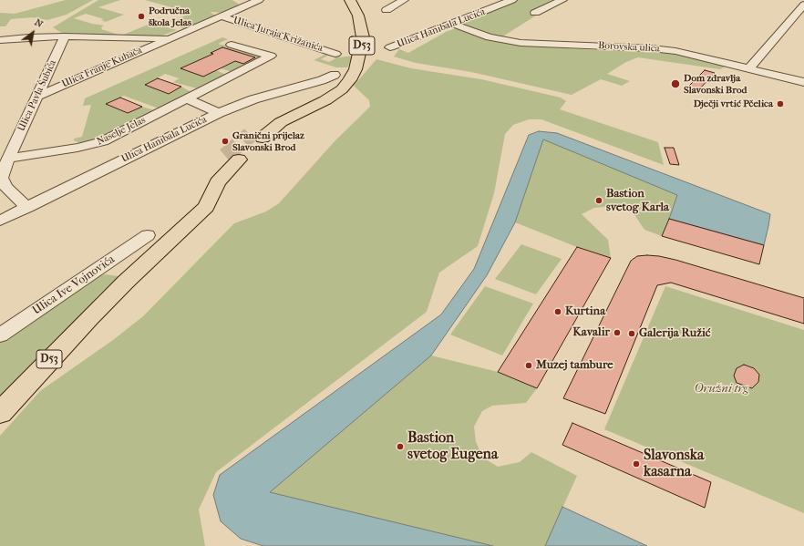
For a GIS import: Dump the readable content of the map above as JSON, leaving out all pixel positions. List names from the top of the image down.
{
  "streets": {
    "main road": ["D53"],
    "street": [
      "Ulica Hanibala Lucića",
      "Ulica Juraja Križanića",
      "Borovska ulica",
      "Ulica Franje Kuhača",
      "Ulica Pavla Šubića",
      "Naselje Jelas",
      "Ulica Ive Vojnovića"
    ]
  },
  "crossings": [
    ["Ulica Hanibala Lucića", "Borovska ulica"],
    ["Ulica Hanibala Lucića", "Ulica Pavla Šubića"],
    ["Ulica Juraja Križanića", "Ulica Franje Kuhača"],
    ["Ulica Franje Kuhača", "Ulica Pavla Šubića"],
    ["Ulica Pavla Šubića", "Naselje Jelas"]
  ],
  "parks": ["Oružni trg"],
  "places": [
    "Područna škola Jelas",
    "Dom zdravlja Slavonski Brod",
    "Dječji vrtić Pčelica",
    "Granični prijelaz Slavonski Brod",
    "Bastion svetog Karla",
    "Kurtina",
    "Kavalir",
    "Galerija Ružić",
    "Muzej tambure",
    "Bastion svetog Eugena",
    "Slavonska kasarna"
  ],
  "north": "top right"
}
